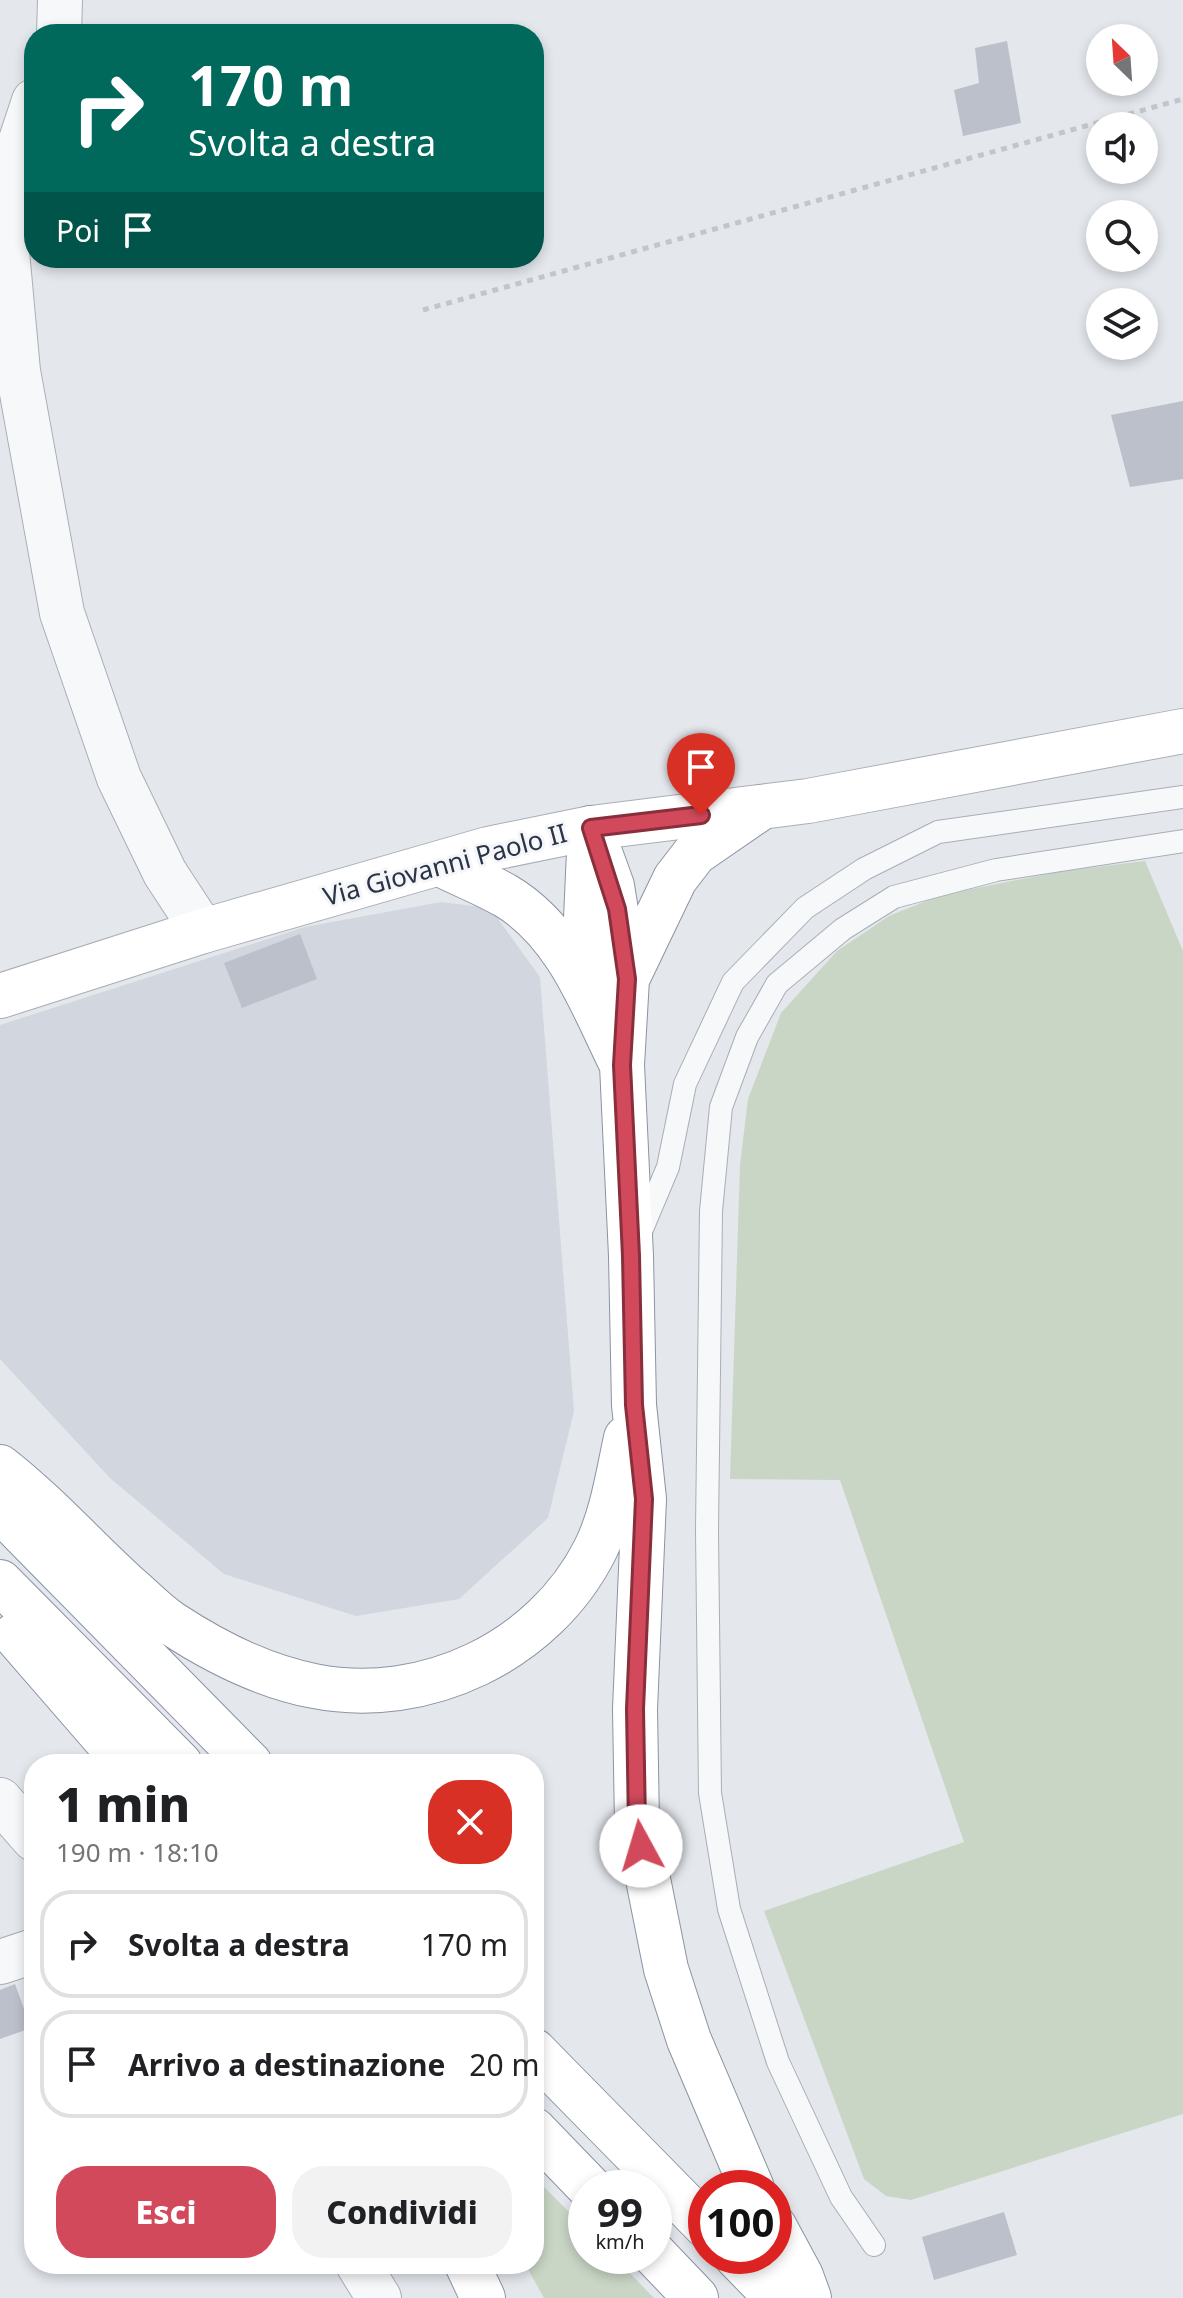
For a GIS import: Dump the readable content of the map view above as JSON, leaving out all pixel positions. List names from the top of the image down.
{
  "streets": {
    "main road": ["Via Giovanni Paolo II"]
  },
  "north": "top left",
  "page": {
    "turn": ["170 m", "Svolta a destra"],
    "then": "Poi",
    "heading": ["1 min", "190 m · 18:10"],
    "list": [
      {
        "name": "Svolta a destra",
        "value": "170 m"
      },
      {
        "name": "Arrivo a destinazione",
        "value": "20 m"
      }
    ],
    "buttons": ["Esci", "Condividi"],
    "speed": "99 km/h",
    "limit": "100"
  }
}
